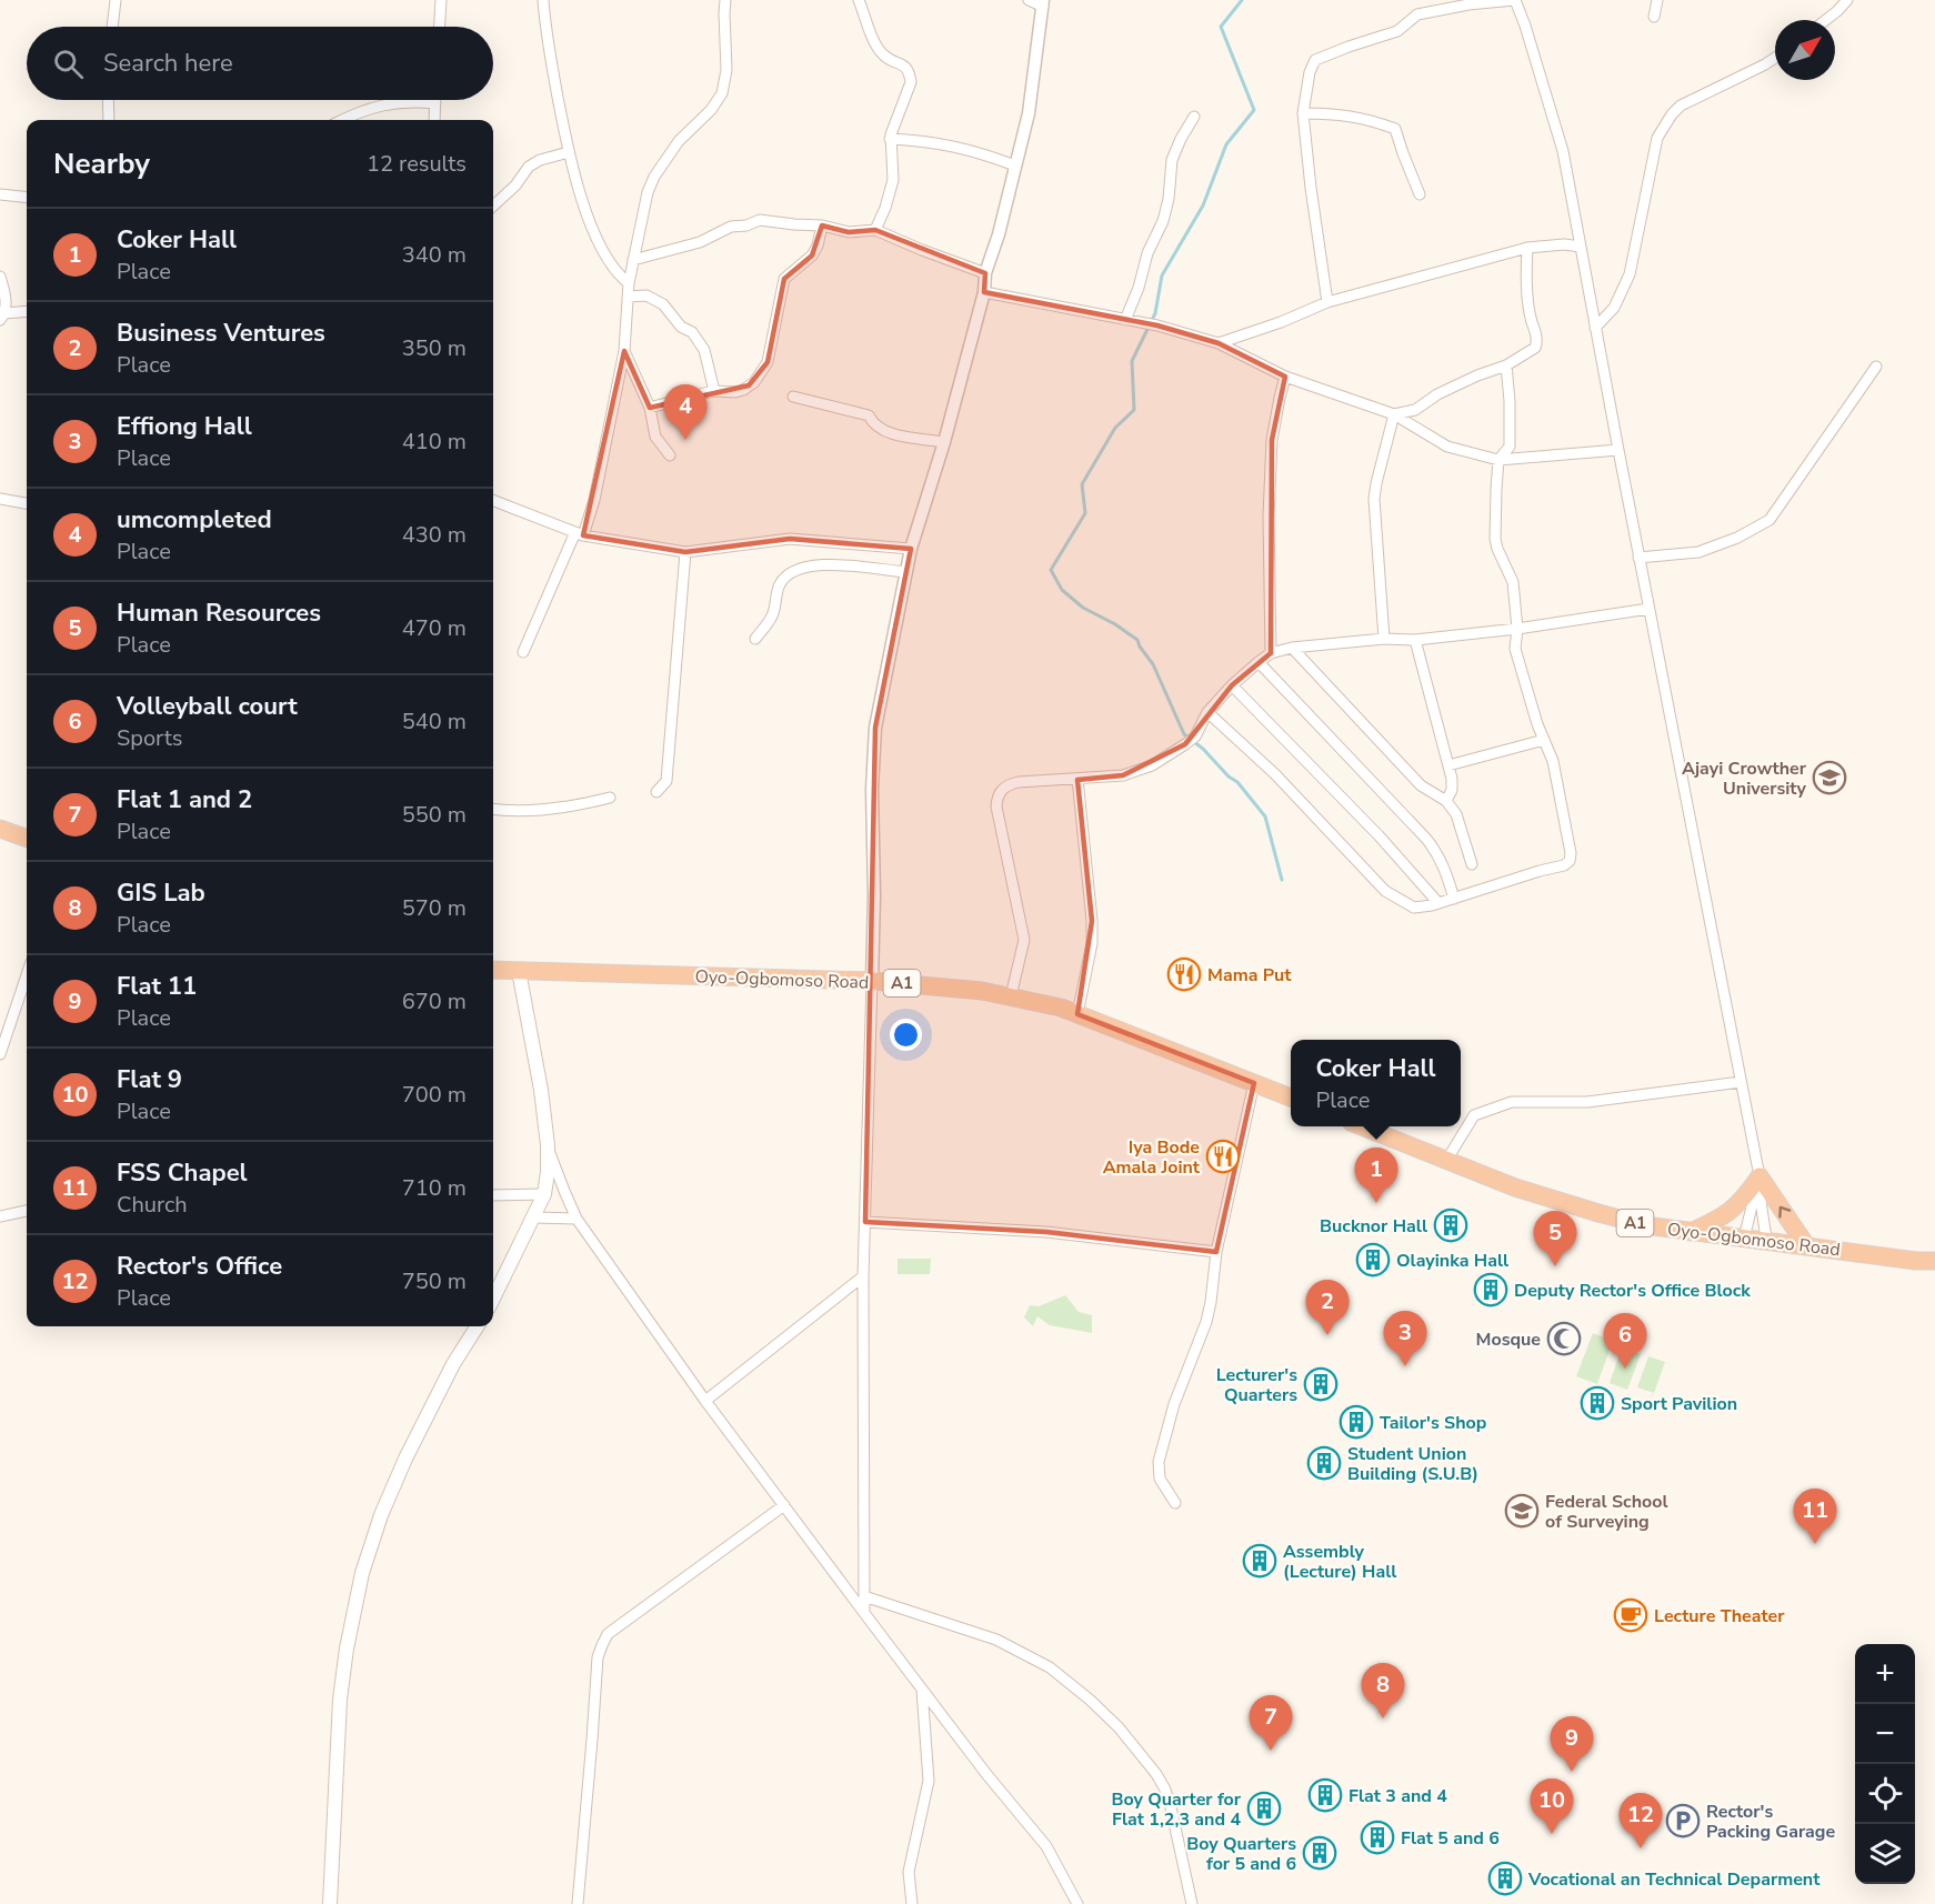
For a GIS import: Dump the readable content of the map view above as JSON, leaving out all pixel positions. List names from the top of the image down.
{
  "streets": {
    "highway": ["Oyo-Ogbomoso Road", "A1"]
  },
  "places": {
    "school or university": ["Ajayi Crowther University", "Federal School of Surveying"],
    "restaurant": ["Mama Put", "Iya Bode Amala Joint"],
    "building": [
      "Bucknor Hall",
      "Olayinka Hall",
      "Deputy Rector's Office Block",
      "Lecturer's Quarters",
      "Sport Pavilion",
      "Tailor's Shop",
      "Student Union Building (S.U.B)",
      "Assembly (Lecture) Hall",
      "Flat 3 and 4",
      "Boy Quarter for Flat 1,2,3 and 4",
      "Flat 5 and 6",
      "Boy Quarters for 5 and 6",
      "Vocational an Technical Deparment"
    ],
    "mosque": ["Mosque"],
    "cafe": ["Lecture Theater"],
    "parking": ["Rector's Packing Garage"]
  },
  "north": "top right",
  "page": {
    "search": "Search here",
    "heading": ["Nearby", "12 results"],
    "list": [
      {
        "mark": "1",
        "name": "Coker Hall",
        "note": "Place",
        "value": "340 m"
      },
      {
        "mark": "2",
        "name": "Business Ventures",
        "note": "Place",
        "value": "350 m"
      },
      {
        "mark": "3",
        "name": "Effiong Hall",
        "note": "Place",
        "value": "410 m"
      },
      {
        "mark": "4",
        "name": "umcompleted",
        "note": "Place",
        "value": "430 m"
      },
      {
        "mark": "5",
        "name": "Human Resources",
        "note": "Place",
        "value": "470 m"
      },
      {
        "mark": "6",
        "name": "Volleyball court",
        "note": "Sports",
        "value": "540 m"
      },
      {
        "mark": "7",
        "name": "Flat 1 and 2",
        "note": "Place",
        "value": "550 m"
      },
      {
        "mark": "8",
        "name": "GIS Lab",
        "note": "Place",
        "value": "570 m"
      },
      {
        "mark": "9",
        "name": "Flat 11",
        "note": "Place",
        "value": "670 m"
      },
      {
        "mark": "10",
        "name": "Flat 9",
        "note": "Place",
        "value": "700 m"
      },
      {
        "mark": "11",
        "name": "FSS Chapel",
        "note": "Church",
        "value": "710 m"
      },
      {
        "mark": "12",
        "name": "Rector's Office",
        "note": "Place",
        "value": "750 m"
      }
    ],
    "pins": [
      "4",
      "1",
      "5",
      "2",
      "3",
      "6",
      "11",
      "8",
      "7",
      "9",
      "10",
      "12"
    ],
    "popup": ["Coker Hall", "Place"],
    "map_buttons": ["+", "−"]
  }
}
